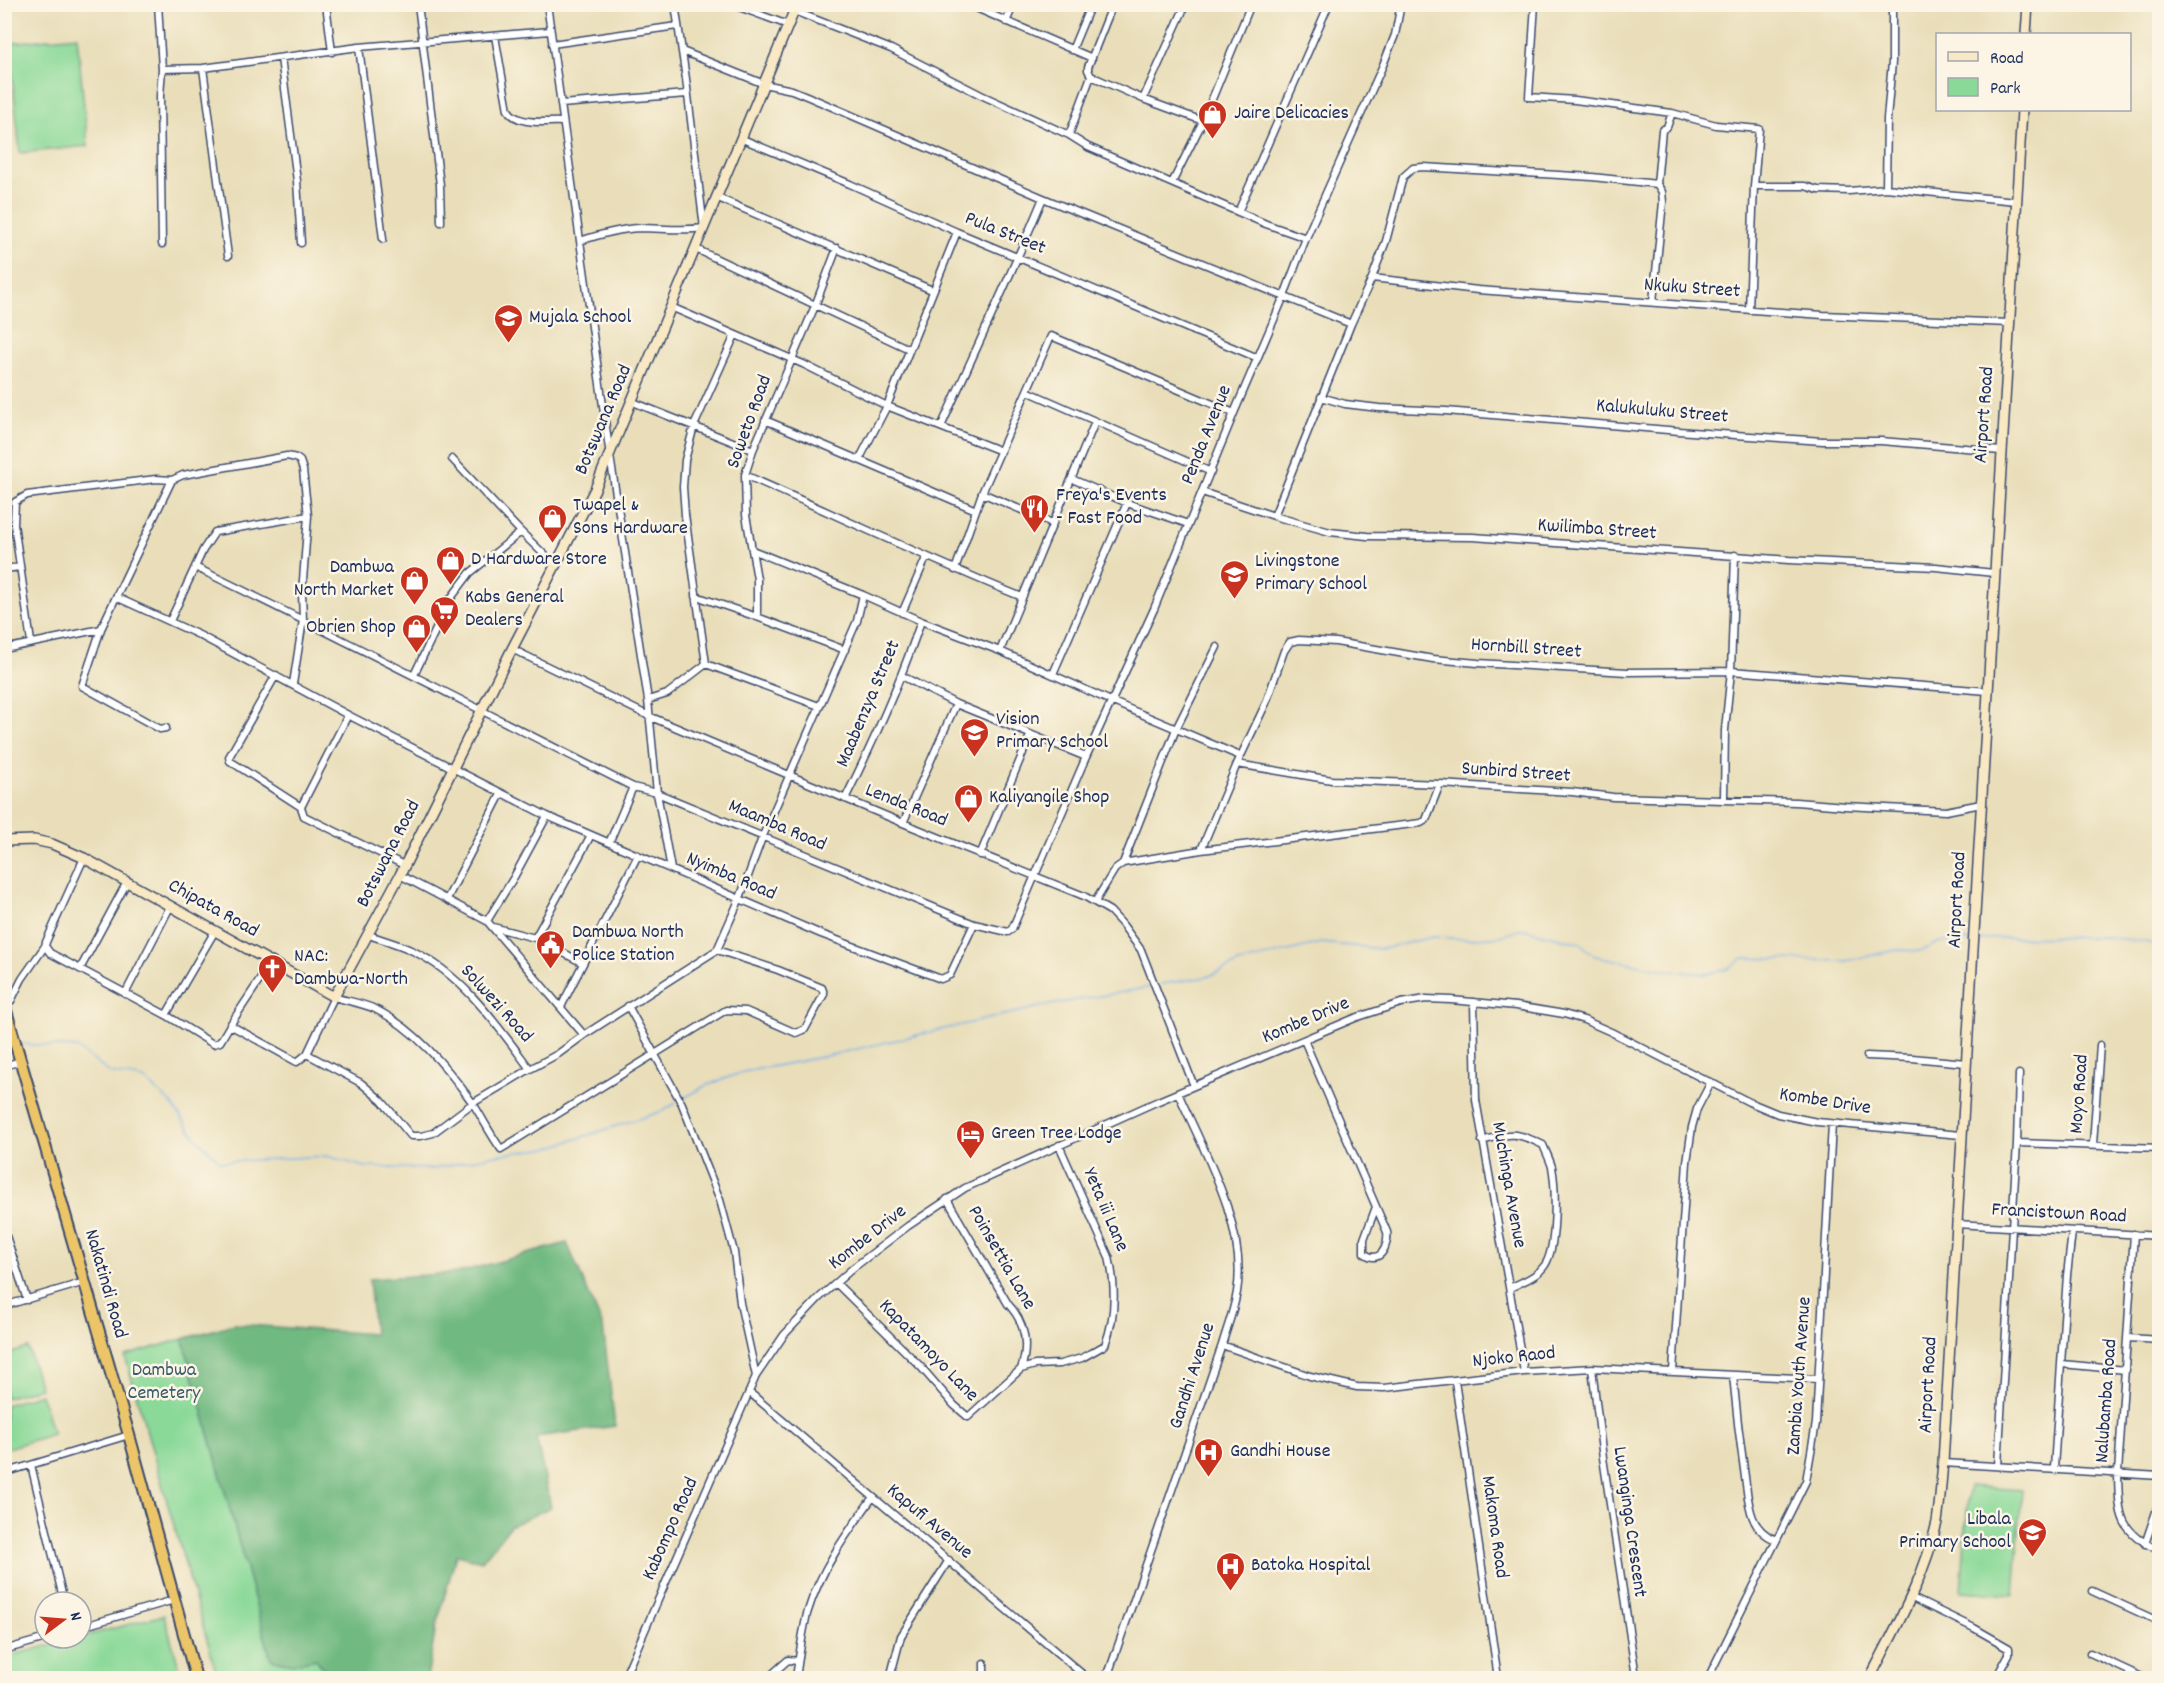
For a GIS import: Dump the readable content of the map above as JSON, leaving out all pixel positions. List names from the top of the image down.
{
  "streets": {
    "highway": ["Nakatindi Road"],
    "street": [
      "Pula Street",
      "Nkuku Street",
      "Kalukuluku Street",
      "Airport Road",
      "Botswana Road",
      "Soweto Road",
      "Penda Avenue",
      "Kwilimba Street",
      "Hornbill Street",
      "Maabenzya Street",
      "Sunbird Street",
      "Lenda Road",
      "Maamba Road",
      "Nyimba Road",
      "Chipata Road",
      "Solwezi Road",
      "Kombe Drive",
      "Moyo Road",
      "Muchinga Avenue",
      "Yeta iii Lane",
      "Francistown Road",
      "Poinsettia Lane",
      "Kapatamoyo Lane",
      "Njoko Raod",
      "Gandhi Avenue",
      "Zambia Youth Avenue",
      "Nalubamba Road",
      "Kapufi Avenue",
      "Lwanginga Crescent",
      "Makoma Road",
      "Kabompo Road"
    ]
  },
  "crossings": [
    ["Pula Street", "Botswana Road"],
    ["Pula Street", "Penda Avenue"],
    ["Nkuku Street", "Airport Road"],
    ["Kalukuluku Street", "Airport Road"],
    ["Airport Road", "Kwilimba Street"],
    ["Airport Road", "Hornbill Street"],
    ["Airport Road", "Sunbird Street"],
    ["Airport Road", "Kombe Drive"],
    ["Airport Road", "Francistown Road"],
    ["Botswana Road", "Lenda Road"],
    ["Botswana Road", "Maamba Road"],
    ["Botswana Road", "Nyimba Road"],
    ["Botswana Road", "Chipata Road"],
    ["Botswana Road", "Solwezi Road"],
    ["Penda Avenue", "Kwilimba Street"],
    ["Penda Avenue", "Lenda Road"],
    ["Penda Avenue", "Maamba Road"],
    ["Hornbill Street", "Sunbird Street"],
    ["Maabenzya Street", "Lenda Road"],
    ["Lenda Road", "Maamba Road"],
    ["Lenda Road", "Kombe Drive"],
    ["Maamba Road", "Nyimba Road"],
    ["Kombe Drive", "Muchinga Avenue"],
    ["Kombe Drive", "Yeta iii Lane"],
    ["Kombe Drive", "Poinsettia Lane"],
    ["Kombe Drive", "Kapatamoyo Lane"],
    ["Kombe Drive", "Gandhi Avenue"],
    ["Kombe Drive", "Zambia Youth Avenue"],
    ["Kombe Drive", "Kapufi Avenue"],
    ["Kombe Drive", "Kabompo Road"],
    ["Muchinga Avenue", "Njoko Raod"],
    ["Yeta iii Lane", "Poinsettia Lane"],
    ["Yeta iii Lane", "Kapatamoyo Lane"],
    ["Francistown Road", "Nalubamba Road"],
    ["Poinsettia Lane", "Kapatamoyo Lane"],
    ["Njoko Raod", "Gandhi Avenue"],
    ["Njoko Raod", "Zambia Youth Avenue"],
    ["Njoko Raod", "Lwanginga Crescent"],
    ["Njoko Raod", "Makoma Road"],
    ["Kapufi Avenue", "Kabompo Road"]
  ],
  "parks": ["Dambwa Cemetery"],
  "places": {
    "shop": [
      "Jaire Delicacies",
      "Twapel & Sons Hardware",
      "D Hardware Store",
      "Dambwa North Market",
      "Obrien Shop",
      "Kaliyangile Shop"
    ],
    "school or university": [
      "Mujala School",
      "Livingstone Primary School",
      "Vision Primary School",
      "Libala Primary School"
    ],
    "restaurant": ["Freya's Events - Fast Food"],
    "supermarket": ["Kabs General Dealers"],
    "public building": ["Dambwa North Police Station"],
    "church": ["NAC: Dambwa-North"],
    "hotel": ["Green Tree Lodge"],
    "hospital": ["Gandhi House", "Batoka Hospital"]
  },
  "legend": ["Road", "Park"],
  "north": "right"
}
